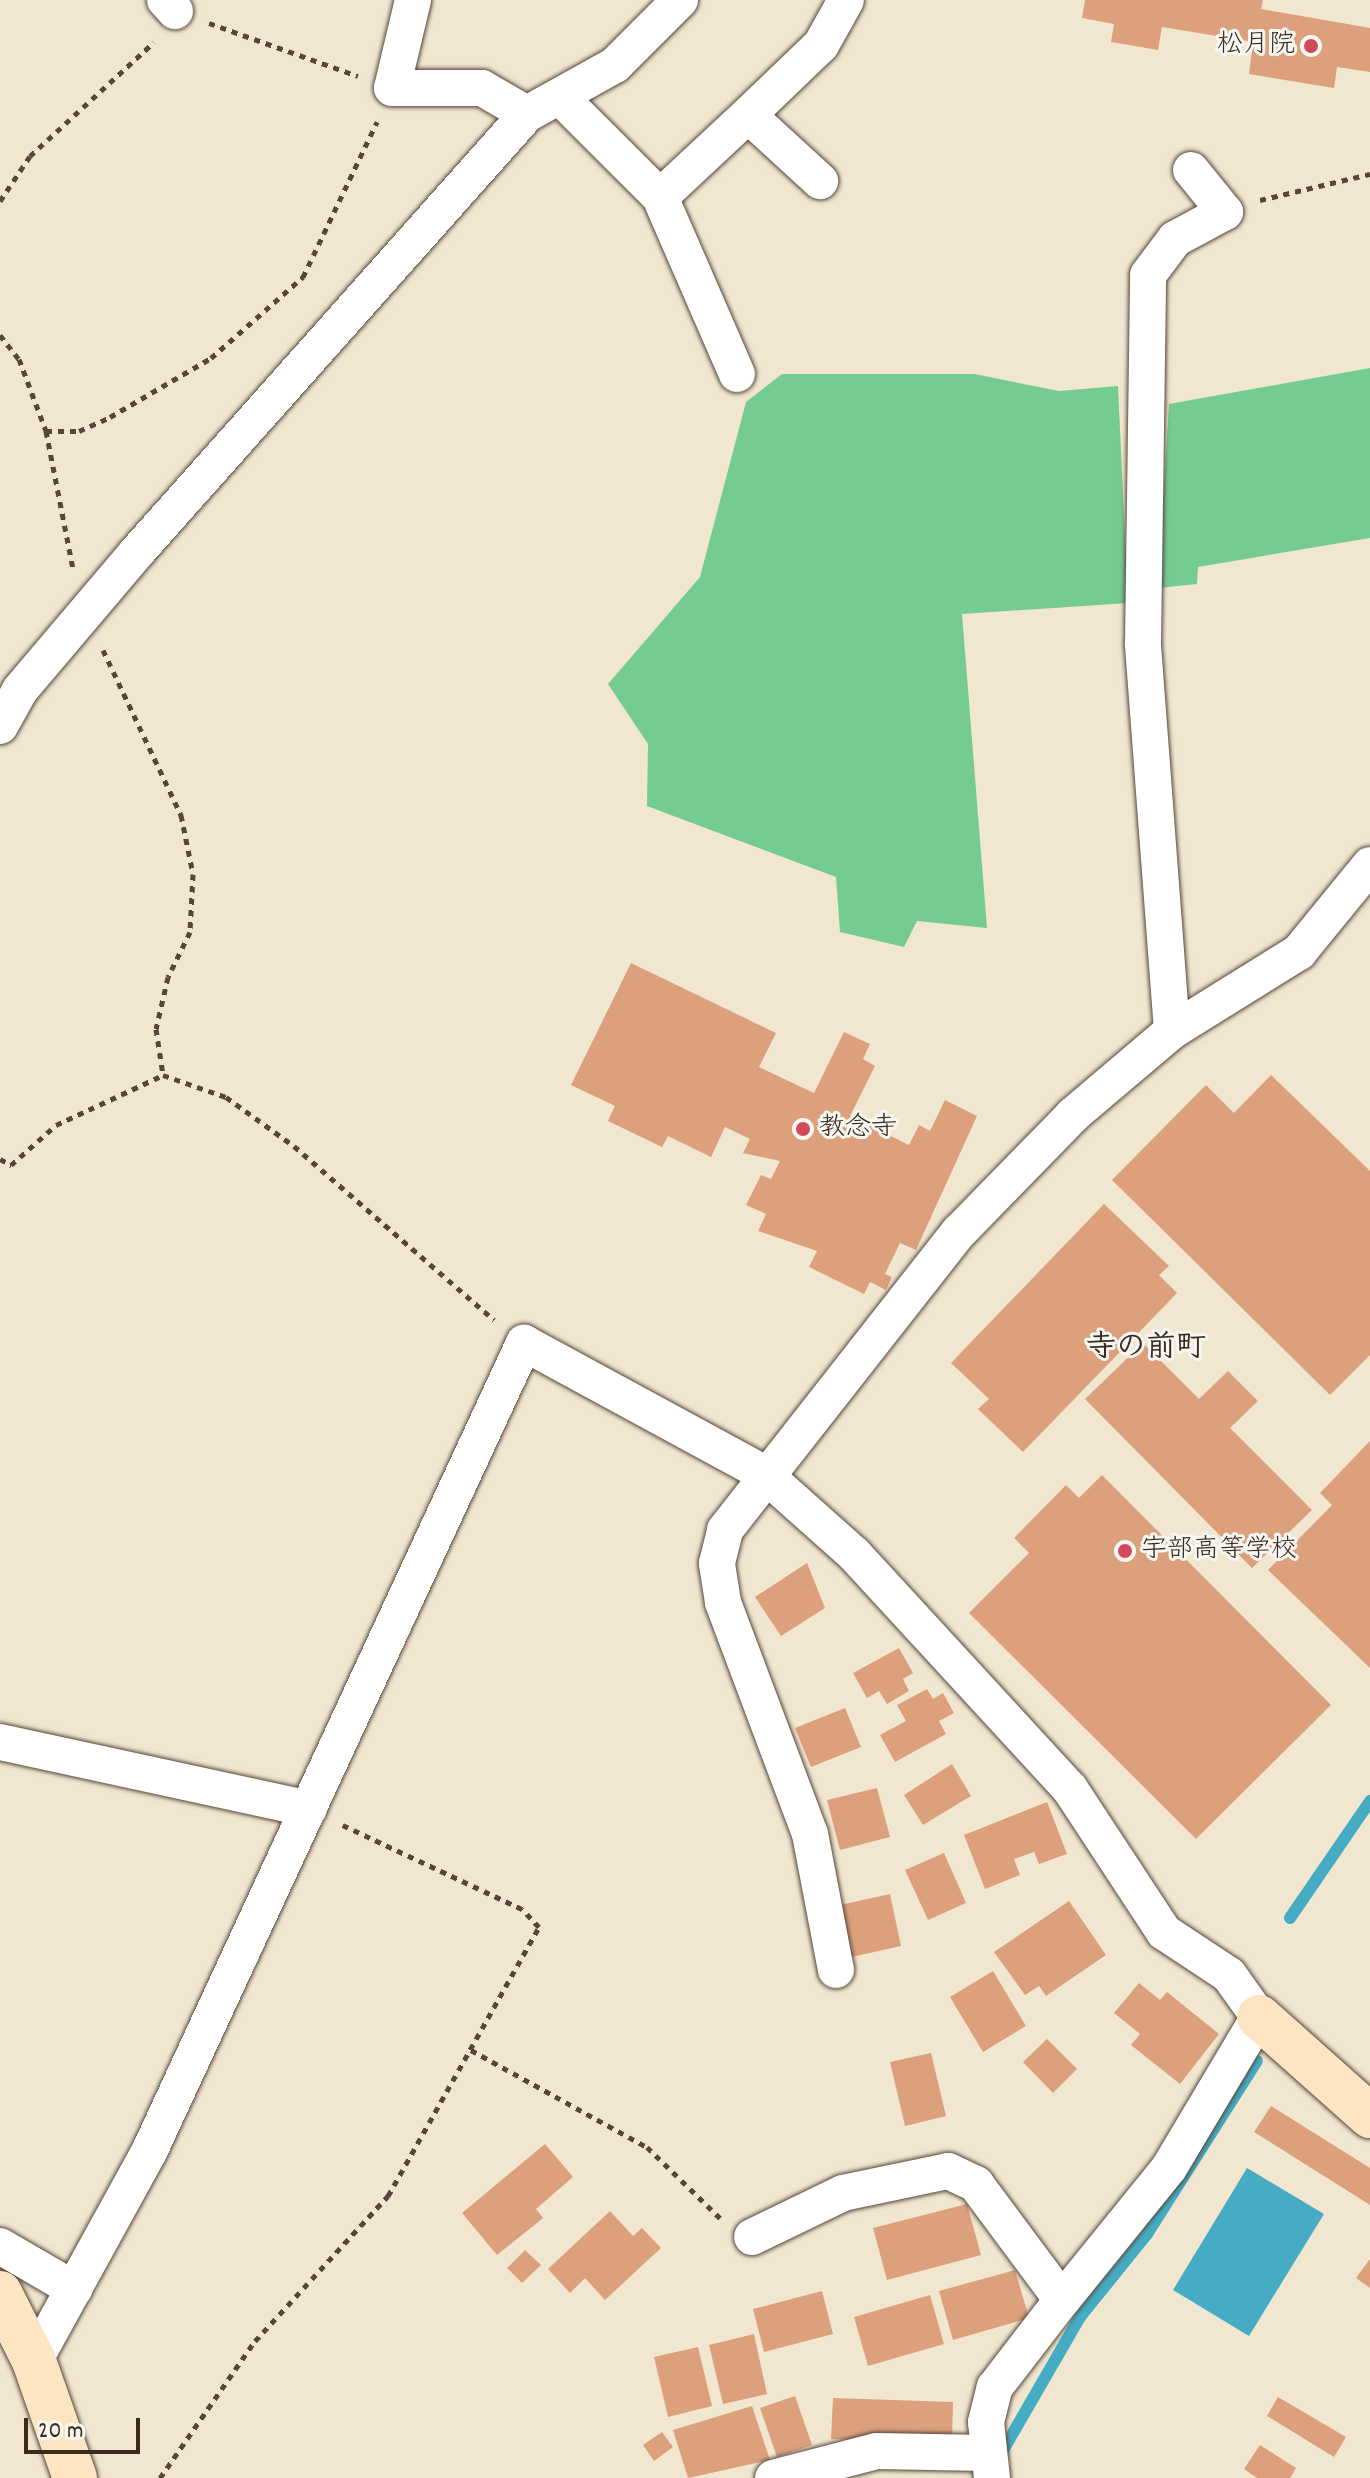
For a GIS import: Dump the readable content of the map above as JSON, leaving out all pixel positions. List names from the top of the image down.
{
  "districts": ["寺の前町"],
  "places": ["松月院", "教念寺", "宇部高等学校"],
  "scale_bar": "20 m"
}
